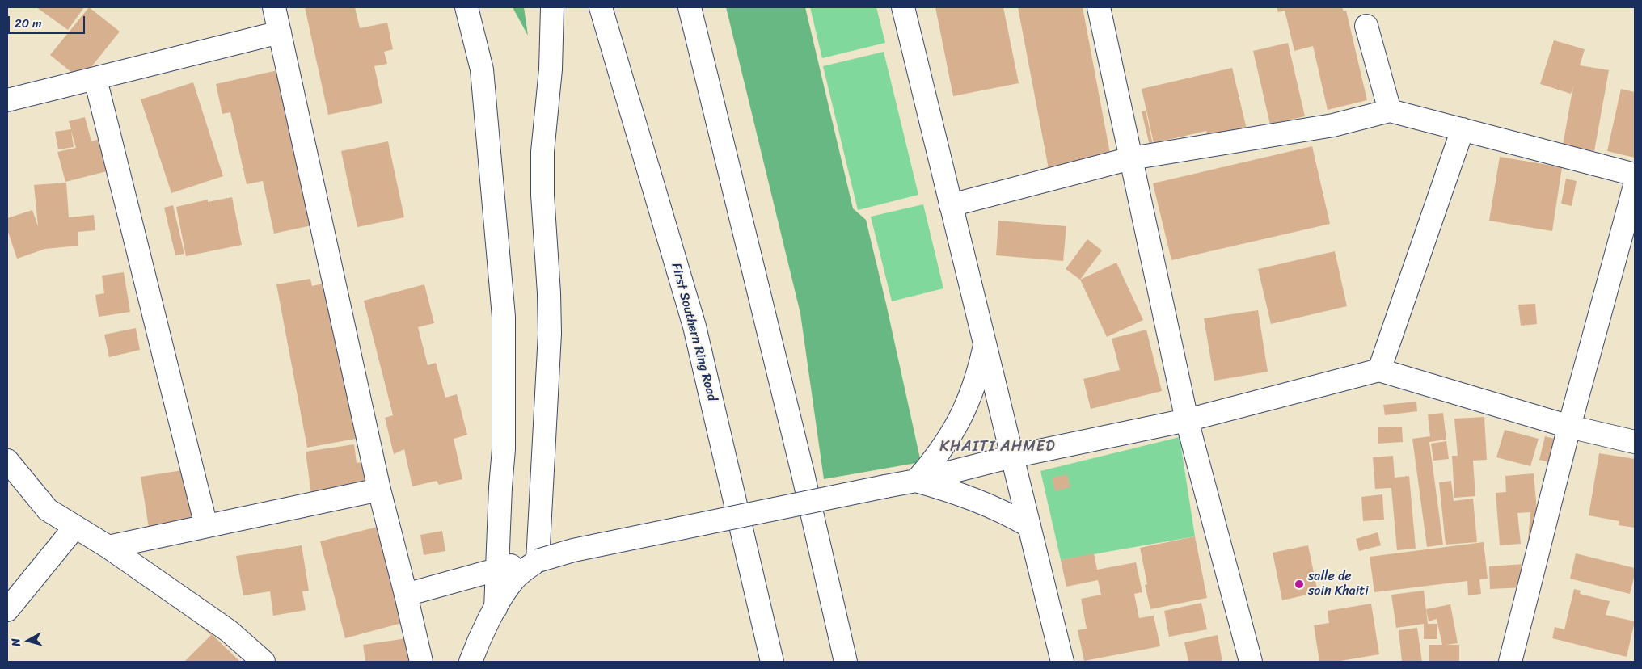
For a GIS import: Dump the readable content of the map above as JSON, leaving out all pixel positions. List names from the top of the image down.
{
  "streets": {
    "main road": ["First Southern Ring Road"]
  },
  "districts": ["KHAITI AHMED"],
  "places": ["salle de soin Khaiti"],
  "scale_bar": "20 m",
  "north": "left"
}
